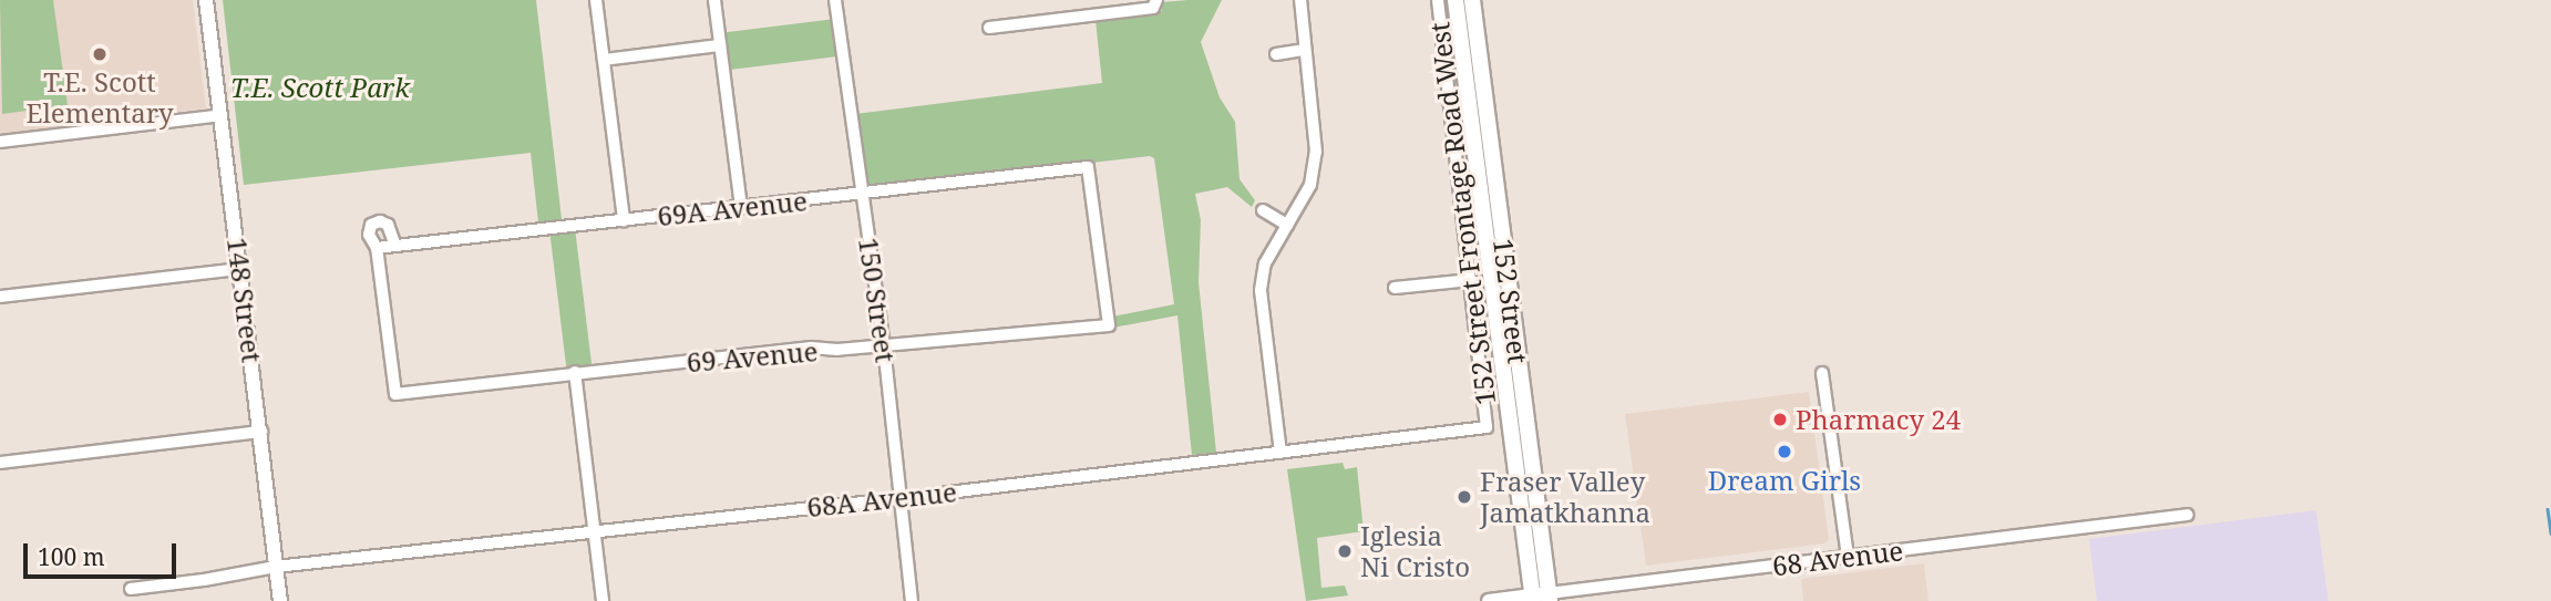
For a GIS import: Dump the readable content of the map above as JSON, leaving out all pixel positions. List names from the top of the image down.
{
  "streets": {
    "main road": ["152 Street"],
    "street": [
      "69A Avenue",
      "152 Street Frontage Road West",
      "148 Street",
      "150 Street",
      "69 Avenue",
      "68A Avenue",
      "68 Avenue"
    ]
  },
  "crossings": [
    ["69A Avenue", "150 Street"],
    ["69A Avenue", "69 Avenue"],
    ["152 Street Frontage Road West", "68A Avenue"],
    ["148 Street", "68A Avenue"],
    ["150 Street", "69 Avenue"],
    ["150 Street", "68A Avenue"],
    ["152 Street", "68 Avenue"]
  ],
  "parks": ["T.E. Scott Park"],
  "places": [
    "T.E. Scott Elementary",
    "Pharmacy 24",
    "Dream Girls",
    "Fraser Valley Jamatkhanna",
    "Iglesia Ni Cristo"
  ],
  "scale_bar": "100 m"
}
